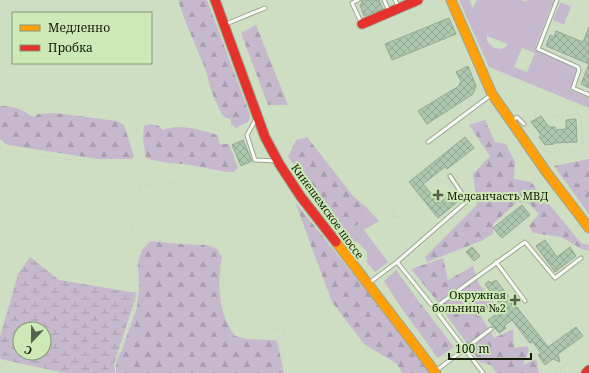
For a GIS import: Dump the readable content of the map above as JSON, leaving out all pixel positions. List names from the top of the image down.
{
  "streets": {
    "main road": ["Кинешемское шоссе"]
  },
  "places": {
    "health": ["Медсанчасть МВД", "Окружная больница №2"]
  },
  "legend": ["Медленно", "Пробка"],
  "scale_bar": "100 m",
  "north": "bottom"
}
